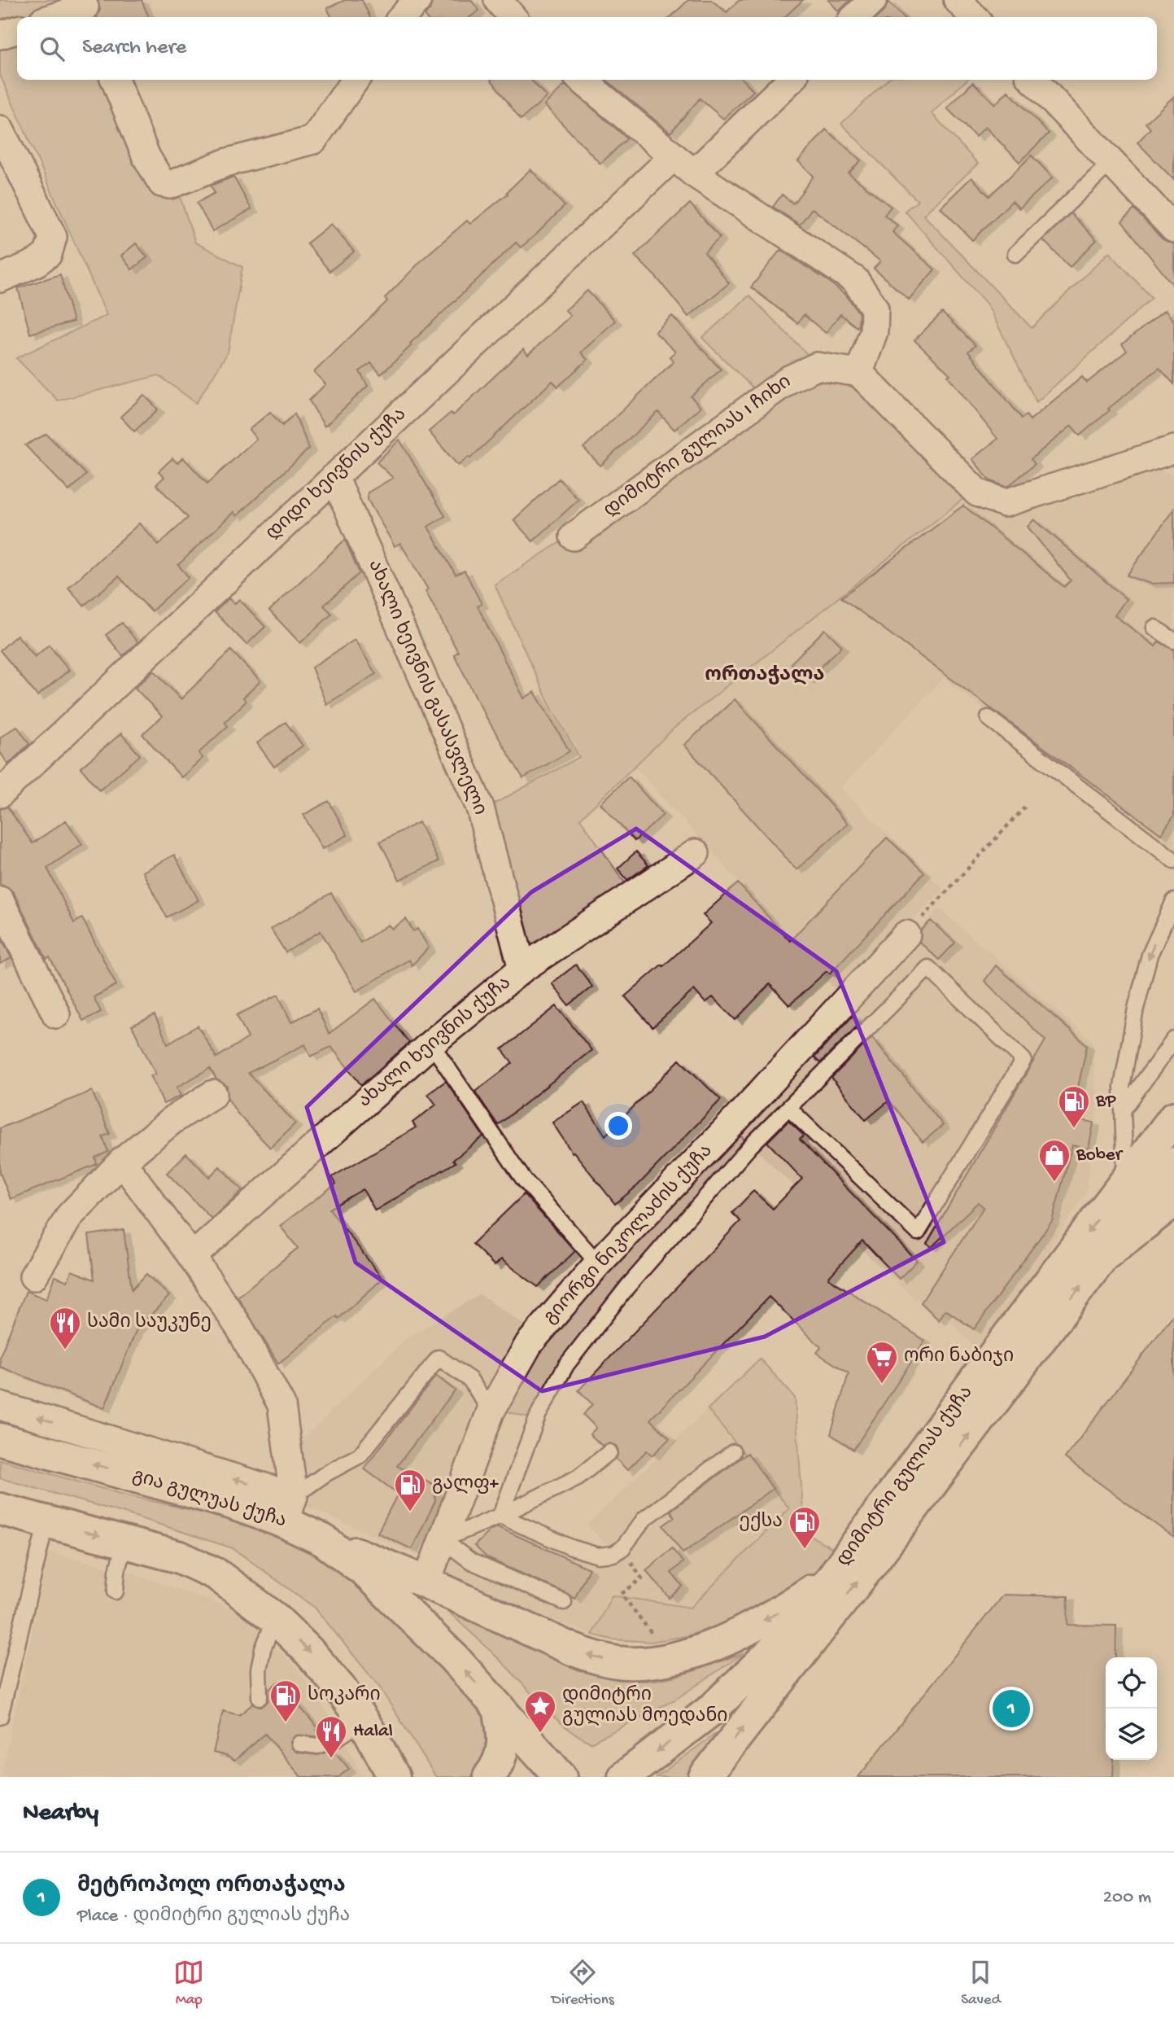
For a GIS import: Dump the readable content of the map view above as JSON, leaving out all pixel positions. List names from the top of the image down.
{
  "streets": {
    "main road": ["დიმიტრი გულიას ქუჩა", "გია გულუას ქუჩა"],
    "street": [
      "დიმიტრი გულიას I ჩიხი",
      "დიდი ხეივნის ქუჩა",
      "ახალი ხეივნის გასასვლელი",
      "ახალი ხეივნის ქუჩა",
      "გიორგი ნიკოლაძის ქუჩა"
    ]
  },
  "crossings": [
    ["დიდი ხეივნის ქუჩა", "ახალი ხეივნის გასასვლელი"],
    ["ახალი ხეივნის გასასვლელი", "ახალი ხეივნის ქუჩა"]
  ],
  "one_way": ["გია გულუას ქუჩა"],
  "districts": ["ორთაჭალა"],
  "places": {
    "fuel station": [
      "BP",
      "გალფ+",
      "ექსა",
      "სოკარი"
    ],
    "shop": ["Bober"],
    "restaurant": ["სამი საუკუნე", "Halal"],
    "supermarket": ["ორი ნაბიჯი"],
    "place": ["დიმიტრი გულიას მოედანი"]
  },
  "page": {
    "search": "Search here",
    "pins": "1",
    "heading": "Nearby",
    "list": [
      {
        "mark": "1",
        "name": "მეტროპოლ ორთაჭალა",
        "note": "Place · დიმიტრი გულიას ქუჩა",
        "value": "200 m"
      }
    ],
    "nav": ["Map", "Directions", "Saved"]
  }
}
